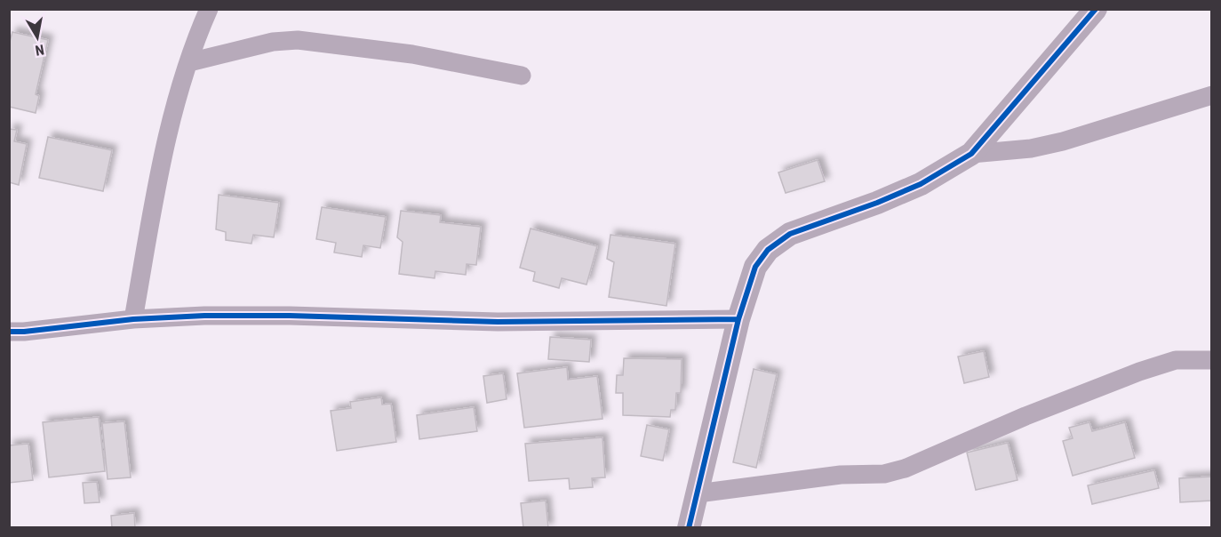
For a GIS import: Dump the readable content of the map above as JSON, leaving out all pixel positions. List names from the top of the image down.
{
  "north": "bottom"
}
